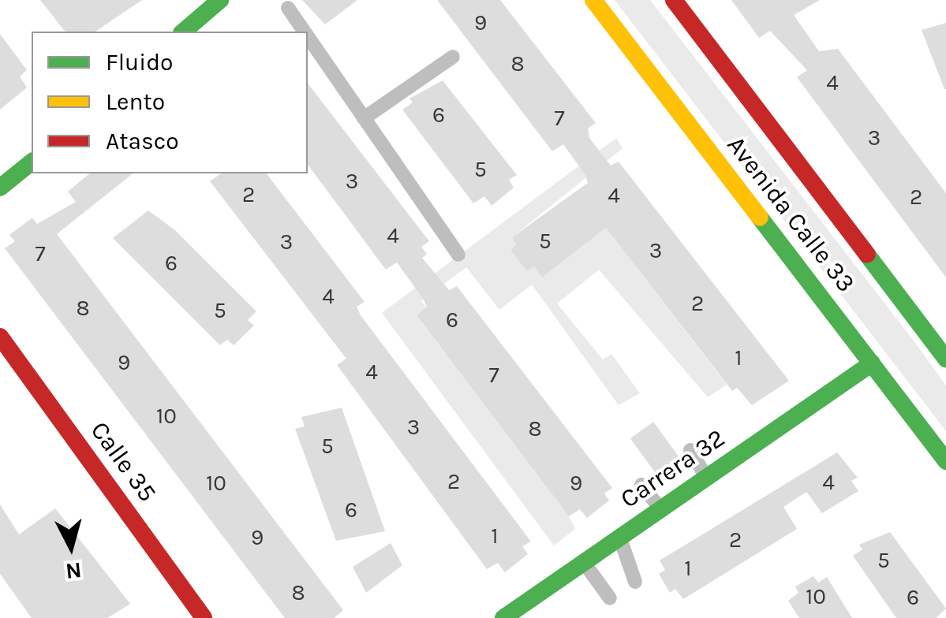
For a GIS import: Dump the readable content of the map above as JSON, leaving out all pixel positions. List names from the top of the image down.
{
  "streets": {
    "main road": ["Avenida Calle 33", "Calle 35", "Carrera 32"]
  },
  "crossings": [
    ["Avenida Calle 33", "Carrera 32"]
  ],
  "house_numbers": [
    "9",
    "8",
    "4",
    "6",
    "7",
    "3",
    "5",
    "3",
    "2",
    "4",
    "2",
    "4",
    "5",
    "3",
    "3",
    "7",
    "6",
    "4",
    "2",
    "8",
    "5",
    "6",
    "1",
    "9",
    "4",
    "7",
    "10",
    "3",
    "8",
    "5",
    "2",
    "4",
    "10",
    "9",
    "6",
    "1",
    "9",
    "2",
    "5",
    "1",
    "8",
    "10",
    "6"
  ],
  "legend": ["Fluido", "Lento", "Atasco"],
  "north": "bottom"
}
